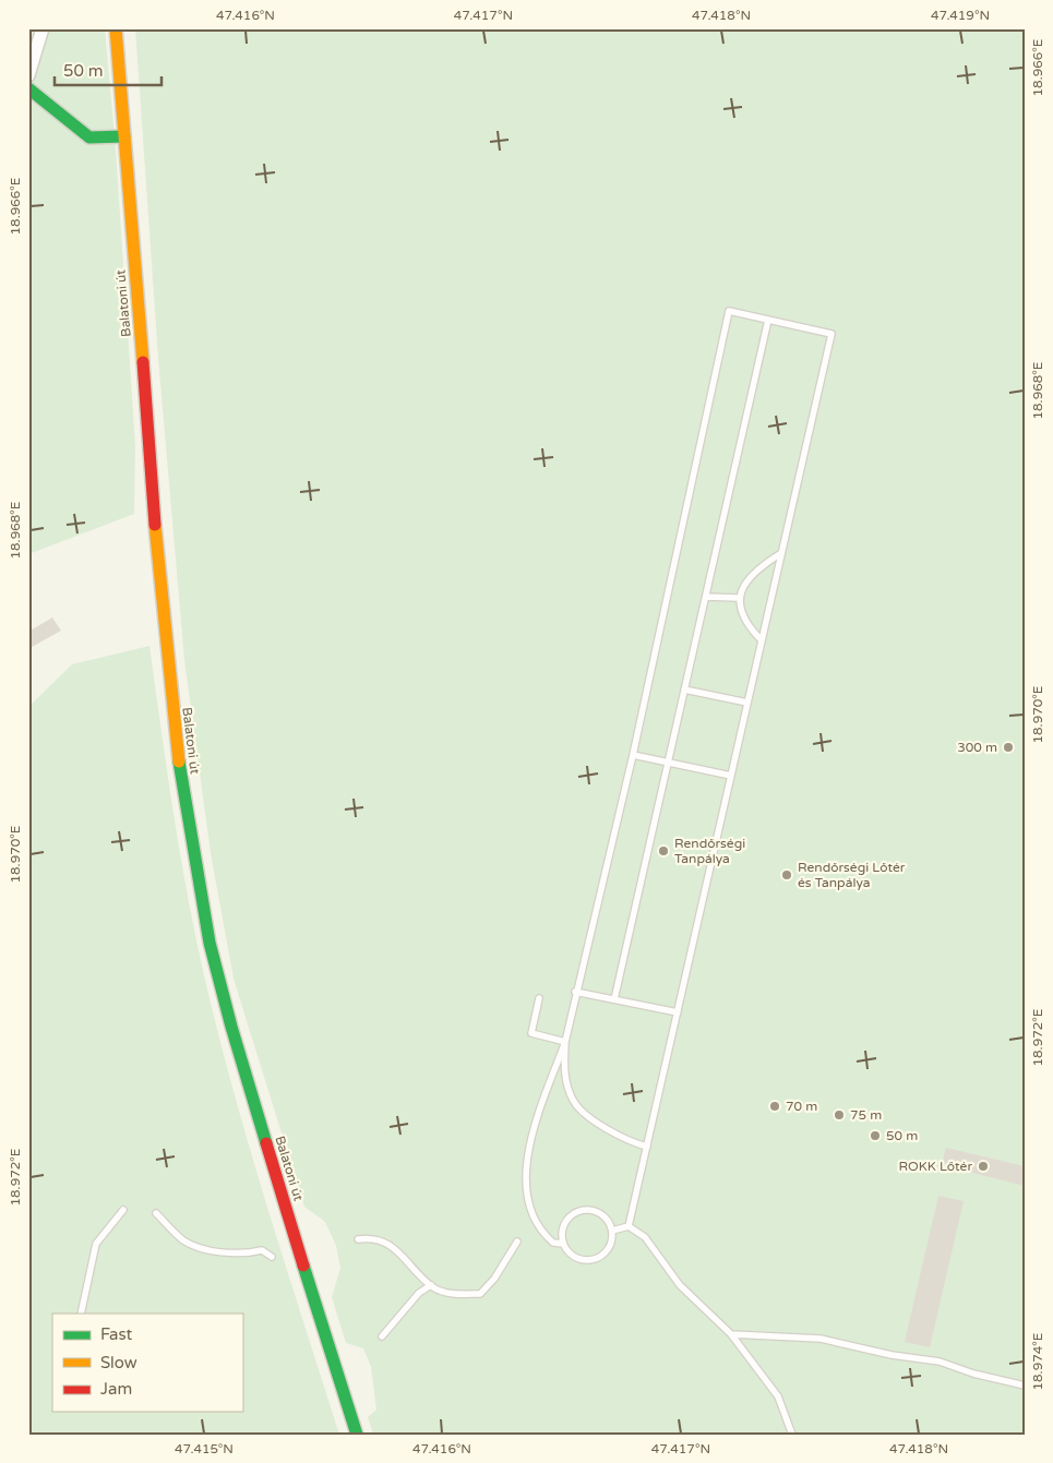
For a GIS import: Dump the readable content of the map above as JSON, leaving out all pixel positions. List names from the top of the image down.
{
  "streets": {
    "main road": ["Balatoni út"]
  },
  "places": [
    "300 m",
    "Rendőrségi Tanpálya",
    "Rendőrségi Lőtér és Tanpálya",
    "70 m",
    "75 m",
    "50 m",
    "ROKK Lőtér"
  ],
  "legend": ["Fast", "Slow", "Jam"],
  "scale_bar": "50 m",
  "coordinates": [
    "47.416°N",
    "47.417°N",
    "47.418°N",
    "47.419°N",
    "18.966°E",
    "18.968°E",
    "18.970°E",
    "18.972°E",
    "18.974°E",
    "47.415°N"
  ]
}
